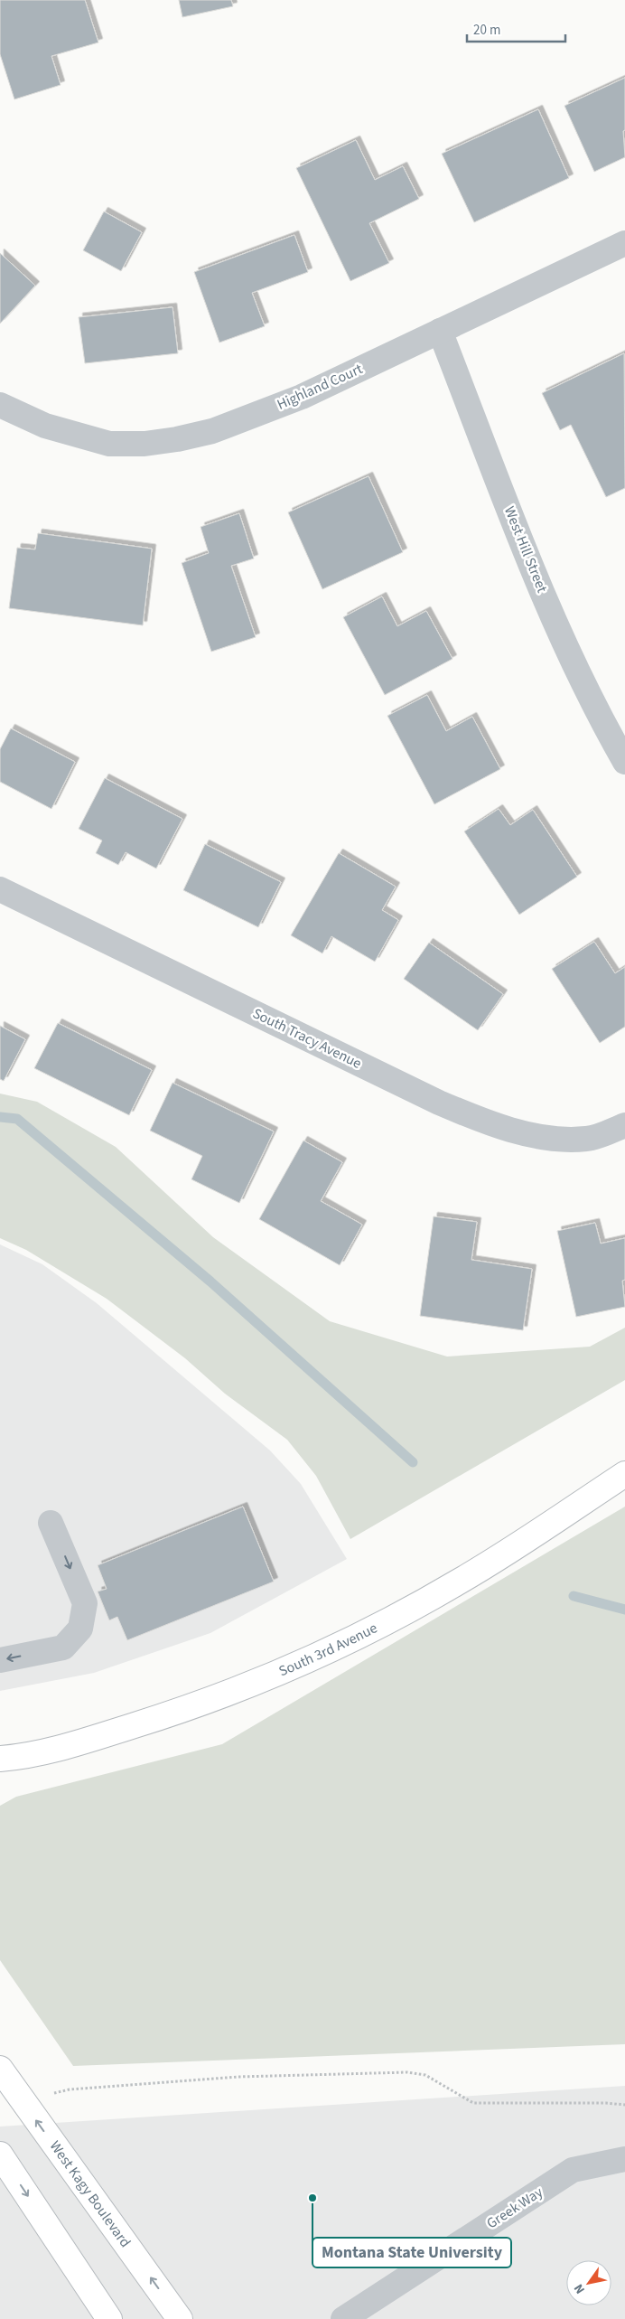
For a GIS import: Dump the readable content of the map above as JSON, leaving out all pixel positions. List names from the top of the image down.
{
  "streets": {
    "main road": ["South 3rd Avenue", "West Kagy Boulevard"],
    "street": [
      "Highland Court",
      "West Hill Street",
      "South Tracy Avenue",
      "Greek Way"
    ]
  },
  "crossings": [
    ["Highland Court", "West Hill Street"]
  ],
  "places": ["Montana State University"],
  "scale_bar": "20 m",
  "north": "bottom left"
}
